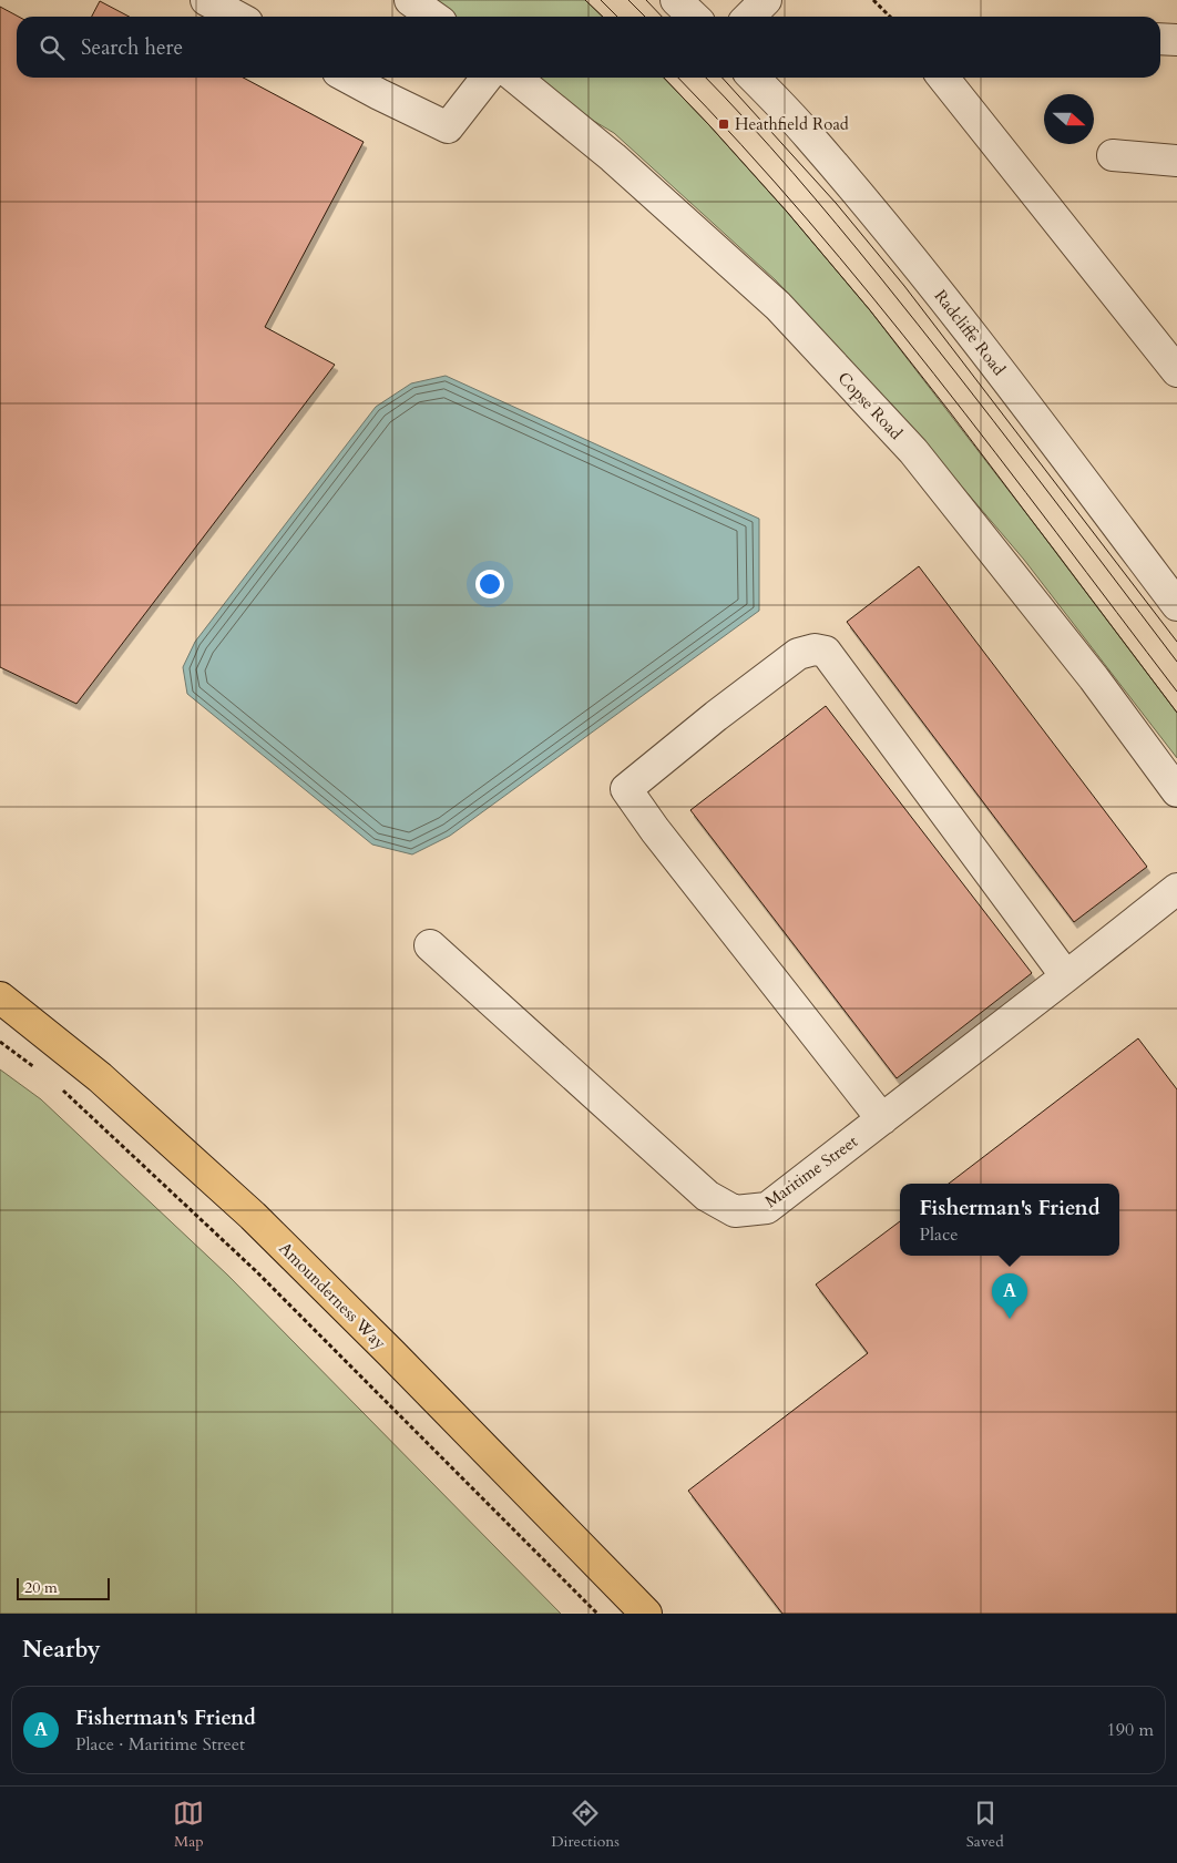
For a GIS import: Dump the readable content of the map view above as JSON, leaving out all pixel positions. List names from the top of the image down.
{
  "streets": {
    "highway": ["Amounderness Way"],
    "street": ["Radcliffe Road", "Copse Road", "Maritime Street"]
  },
  "places": {
    "transit": ["Heathfield Road"]
  },
  "scale_bar": "20 m",
  "north": "right",
  "page": {
    "search": "Search here",
    "popup": ["Fisherman's Friend", "Place"],
    "pins": "A",
    "scale": "20 m",
    "heading": "Nearby",
    "list": [
      {
        "mark": "A",
        "name": "Fisherman's Friend",
        "note": "Place · Maritime Street",
        "value": "190 m"
      }
    ],
    "nav": ["Map", "Directions", "Saved"]
  }
}
